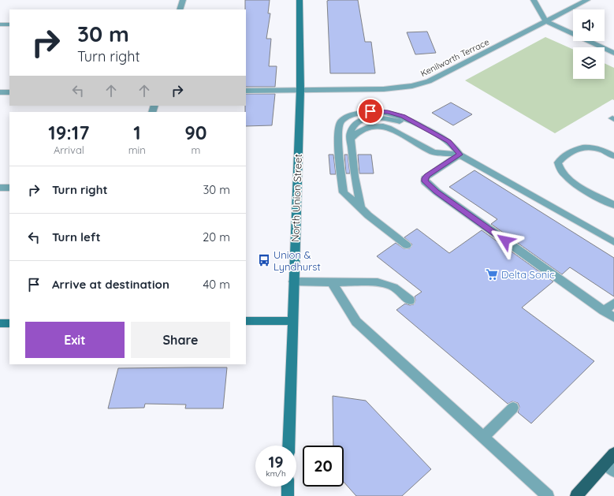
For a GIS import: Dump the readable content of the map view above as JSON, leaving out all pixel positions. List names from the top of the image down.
{
  "streets": {
    "street": ["Kenilworth Terrace", "North Union Street"]
  },
  "crossings": [
    ["Kenilworth Terrace", "North Union Street"]
  ],
  "places": {
    "bus stop": ["Union & Lyndhurst"],
    "supermarket": ["Delta Sonic"]
  },
  "page": {
    "turn": ["30 m", "Turn right"],
    "eta": [
      "19:17",
      "Arrival",
      "1",
      "min",
      "90",
      "m"
    ],
    "list": [
      {
        "name": "Turn right",
        "value": "30 m"
      },
      {
        "name": "Turn left",
        "value": "20 m"
      },
      {
        "name": "Arrive at destination",
        "value": "40 m"
      }
    ],
    "buttons": ["Exit", "Share"],
    "speed": "19 km/h",
    "limit": "20"
  }
}
